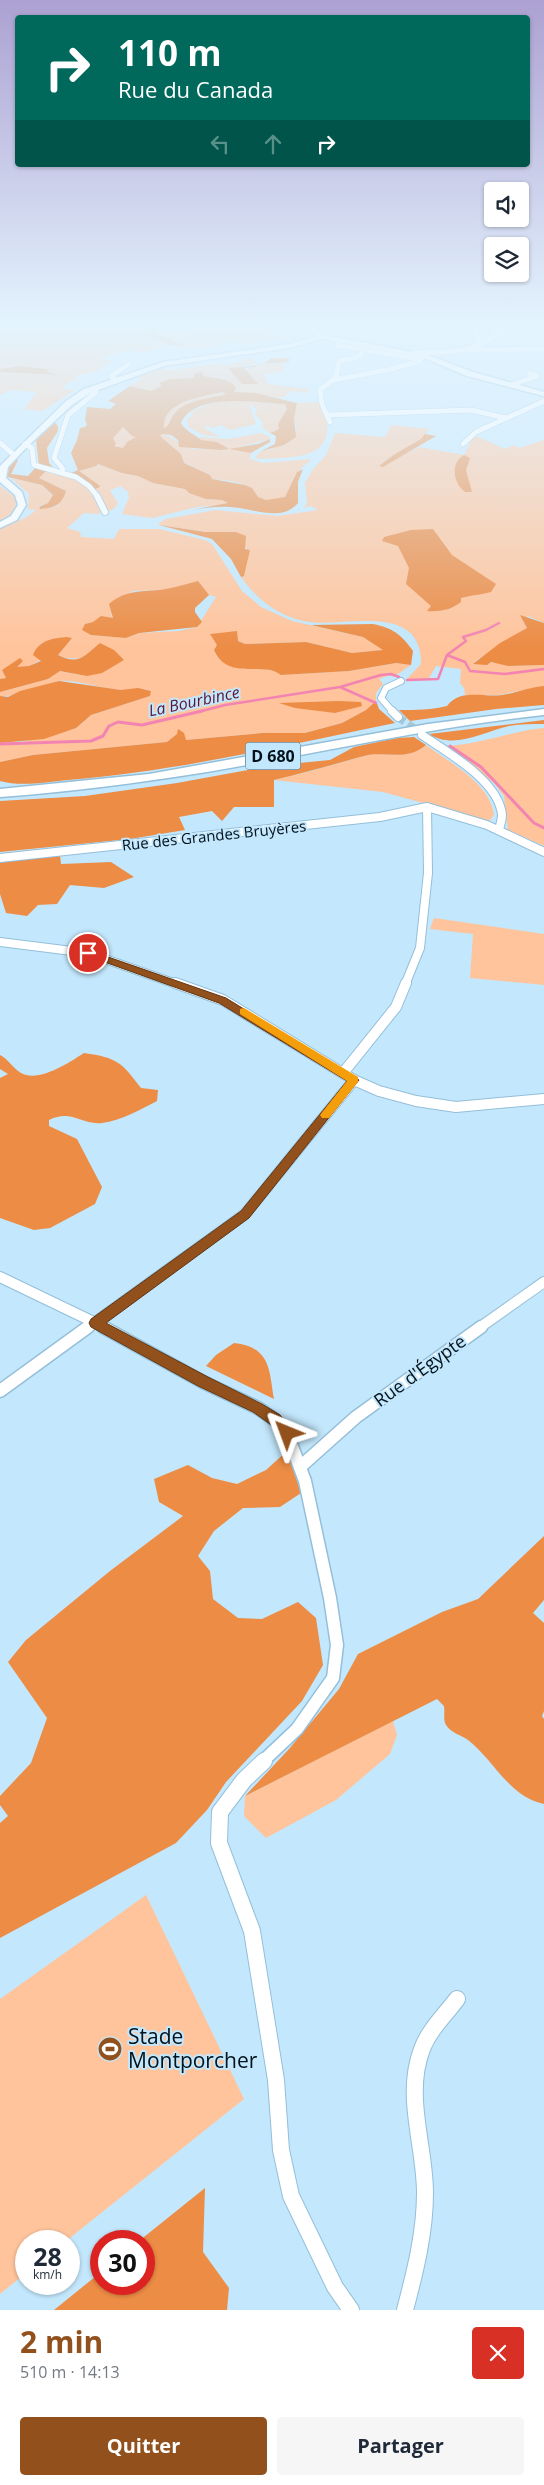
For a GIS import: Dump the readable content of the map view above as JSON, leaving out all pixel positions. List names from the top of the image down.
{
  "streets": {
    "main road": ["D 680"],
    "street": ["Rue des Grandes Bruyères", "Rue d'Égypte"]
  },
  "water": ["La Bourbince"],
  "places": {
    "sports": ["Stade Montporcher"]
  },
  "page": {
    "turn": ["110 m", "Rue du Canada"],
    "speed": "28 km/h",
    "limit": "30",
    "heading": ["2 min", "510 m · 14:13"],
    "buttons": ["Quitter", "Partager"]
  }
}
